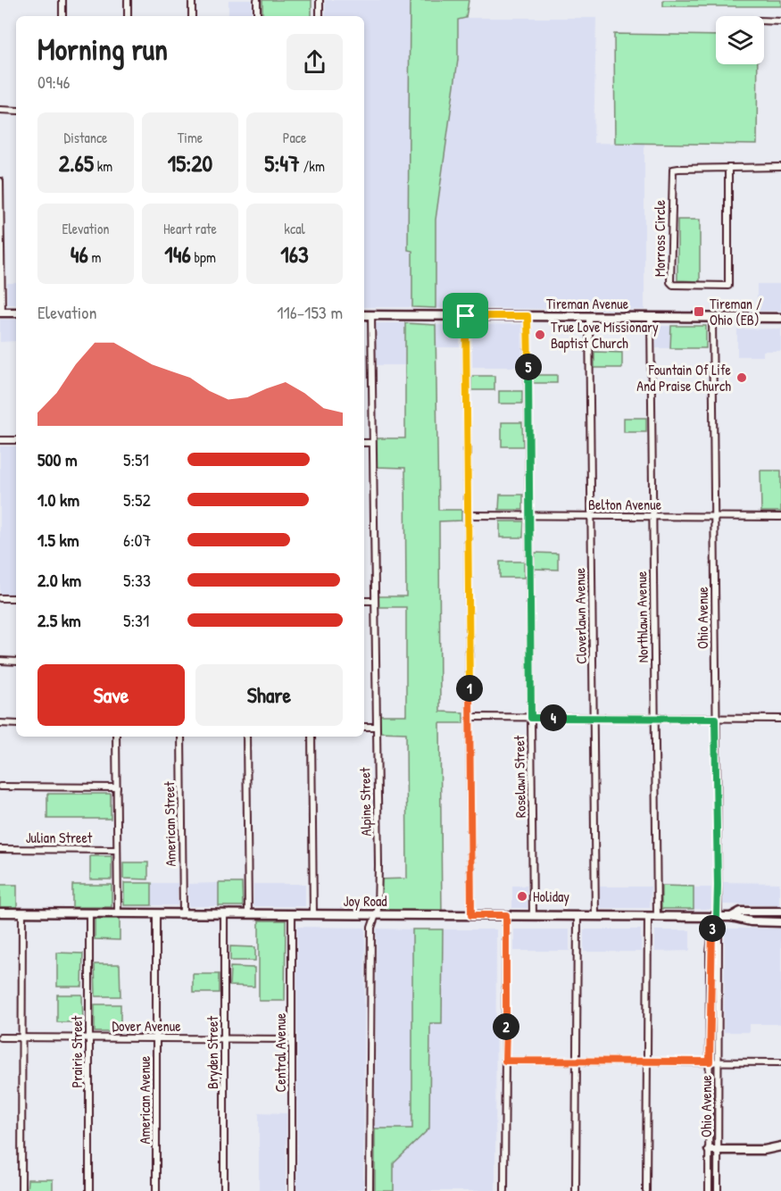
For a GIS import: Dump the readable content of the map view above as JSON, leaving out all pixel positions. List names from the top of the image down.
{
  "streets": {
    "street": [
      "Morross Circle",
      "Tireman Avenue",
      "Belton Avenue",
      "Cloverlawn Avenue",
      "Northlawn Avenue",
      "Ohio Avenue",
      "Roselawn Street",
      "Alpine Street",
      "American Street",
      "Julian Street",
      "Joy Road",
      "Dover Avenue",
      "Prairie Street",
      "Bryden Street",
      "Central Avenue",
      "American Avenue"
    ]
  },
  "crossings": [
    ["Tireman Avenue", "Cloverlawn Avenue"],
    ["Tireman Avenue", "Northlawn Avenue"],
    ["Tireman Avenue", "Ohio Avenue"],
    ["Tireman Avenue", "Roselawn Street"],
    ["Tireman Avenue", "Alpine Street"],
    ["Belton Avenue", "Cloverlawn Avenue"],
    ["Belton Avenue", "Northlawn Avenue"],
    ["Belton Avenue", "Ohio Avenue"],
    ["Belton Avenue", "Roselawn Street"],
    ["Cloverlawn Avenue", "Joy Road"],
    ["Northlawn Avenue", "Joy Road"],
    ["Ohio Avenue", "Joy Road"],
    ["Roselawn Street", "Joy Road"],
    ["Alpine Street", "Joy Road"],
    ["American Street", "Joy Road"],
    ["Joy Road", "Prairie Street"],
    ["Joy Road", "Bryden Street"],
    ["Joy Road", "Central Avenue"],
    ["Joy Road", "American Avenue"],
    ["Dover Avenue", "Prairie Street"],
    ["Dover Avenue", "Bryden Street"],
    ["Dover Avenue", "Central Avenue"],
    ["Dover Avenue", "American Avenue"]
  ],
  "places": {
    "transit": ["Tireman / Ohio (EB)"],
    "other": ["True Love Missionary Baptist Church", "Fountain Of Life And Praise Church", "Holiday"]
  },
  "page": {
    "heading": ["Morning run", "09:46"],
    "stats": [
      ["Distance", "2.65 km"],
      ["Time", "15:20"],
      ["Pace", "5:47 /km"],
      ["Elevation", "46 m"],
      ["Heart rate", "146 bpm"],
      ["kcal", "163"]
    ],
    "chart": ["Elevation", "116–153 m"],
    "pins": [
      "5",
      "1",
      "4",
      "3",
      "2"
    ],
    "list": [
      {
        "name": "500 m",
        "note": "5:51"
      },
      {
        "name": "1.0 km",
        "note": "5:52"
      },
      {
        "name": "1.5 km",
        "note": "6:07"
      },
      {
        "name": "2.0 km",
        "note": "5:33"
      },
      {
        "name": "2.5 km",
        "note": "5:31"
      }
    ],
    "buttons": ["Save", "Share"]
  }
}
